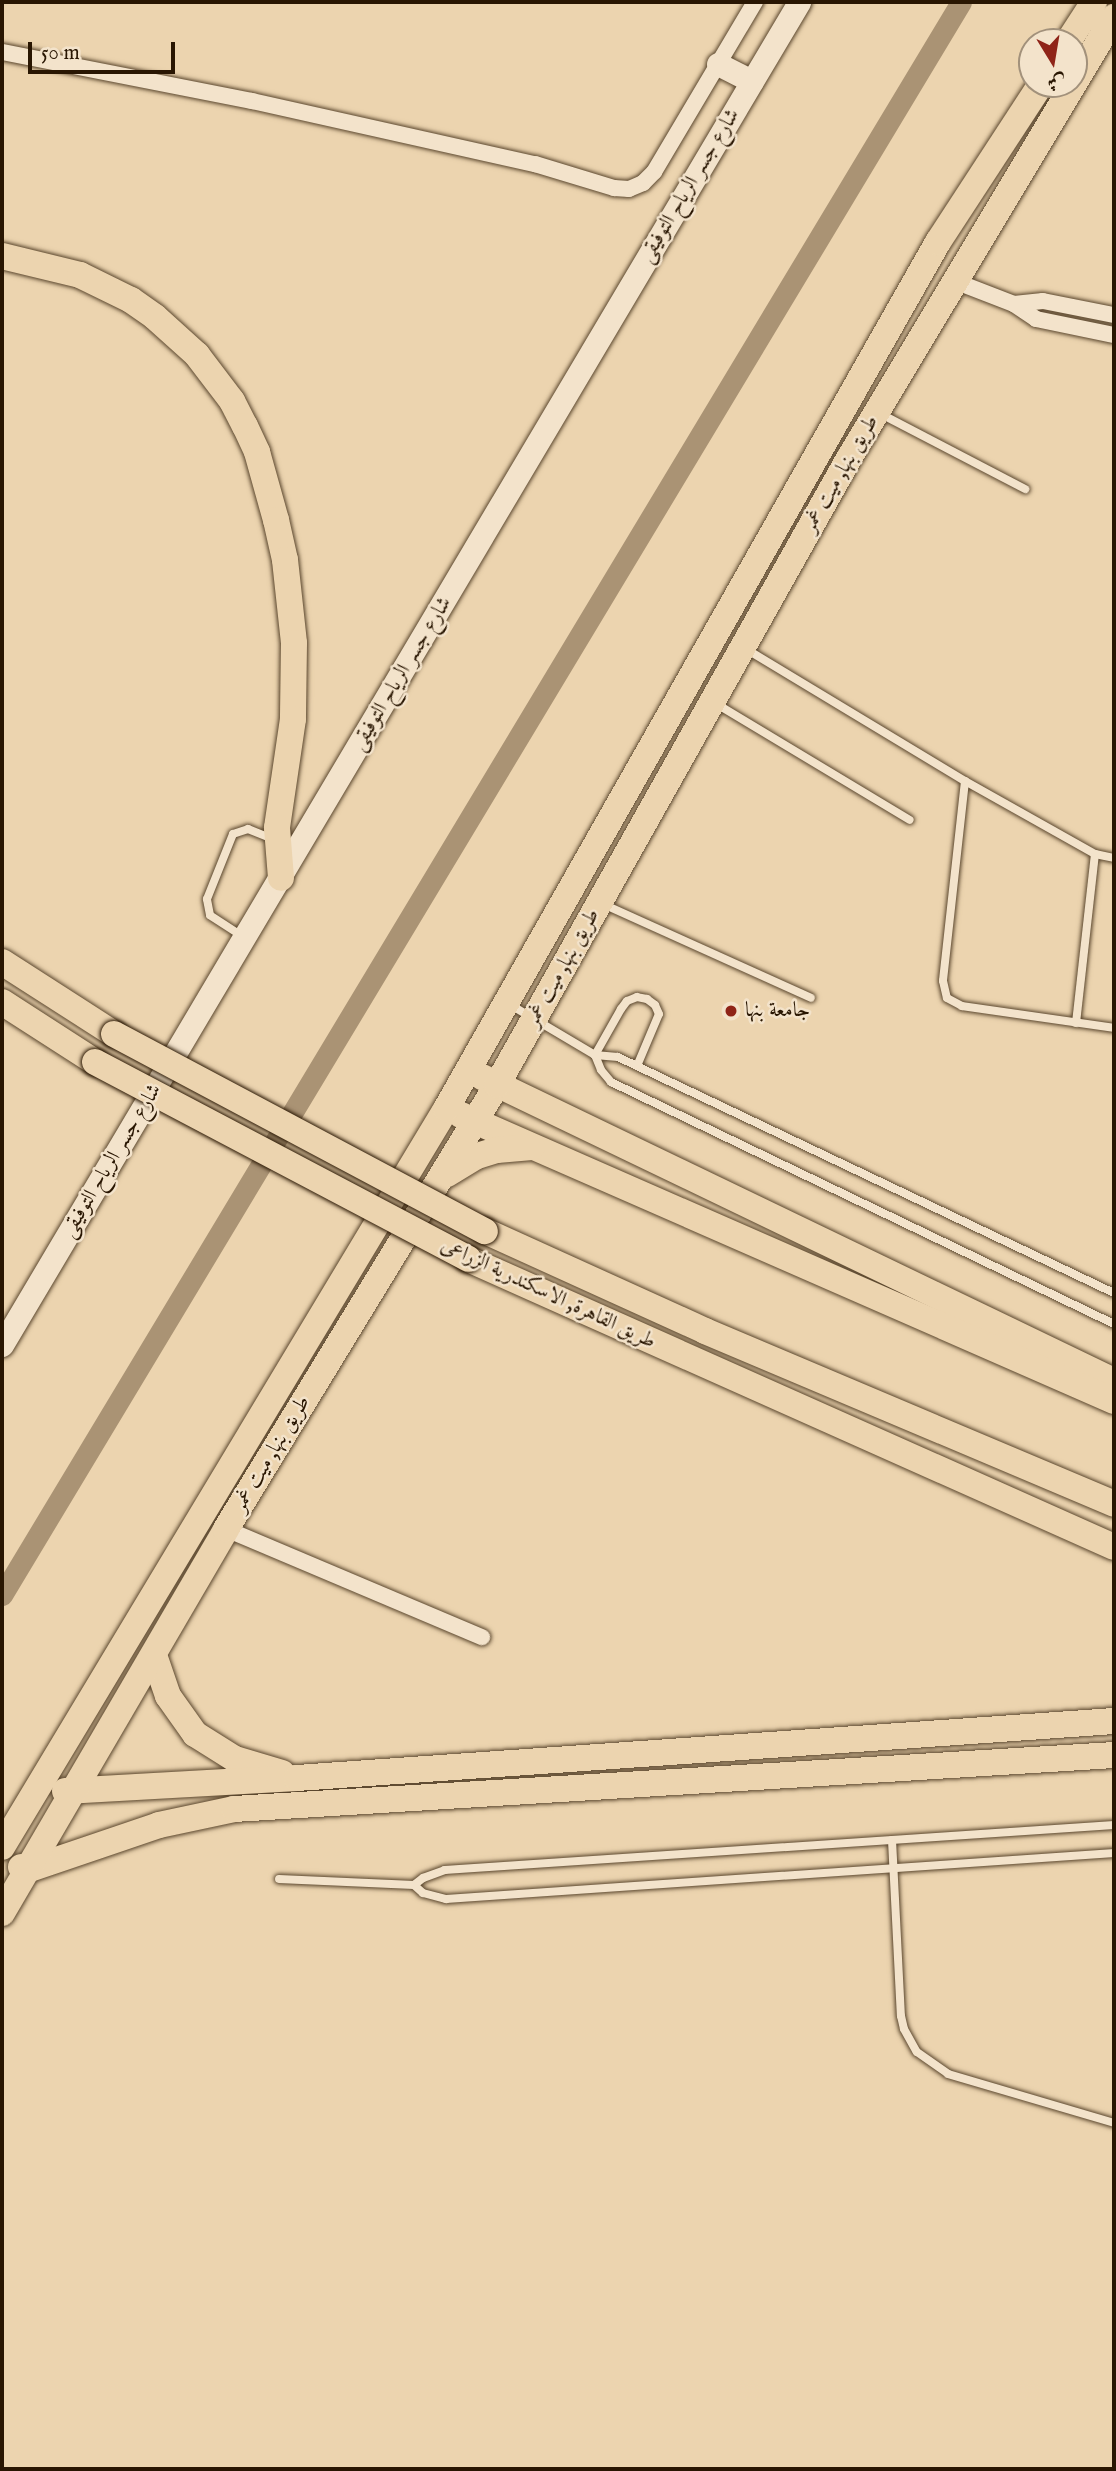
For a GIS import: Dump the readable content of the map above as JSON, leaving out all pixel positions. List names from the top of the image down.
{
  "streets": {
    "highway": ["طريق بنها, ميت غمر", "طريق القاهرة, الاسكندرية الزراعى"],
    "main road": ["شارع جسر الرياح التوفيقى"]
  },
  "places": ["جامعة بنها"],
  "scale_bar": "50 m",
  "north": "bottom"
}
